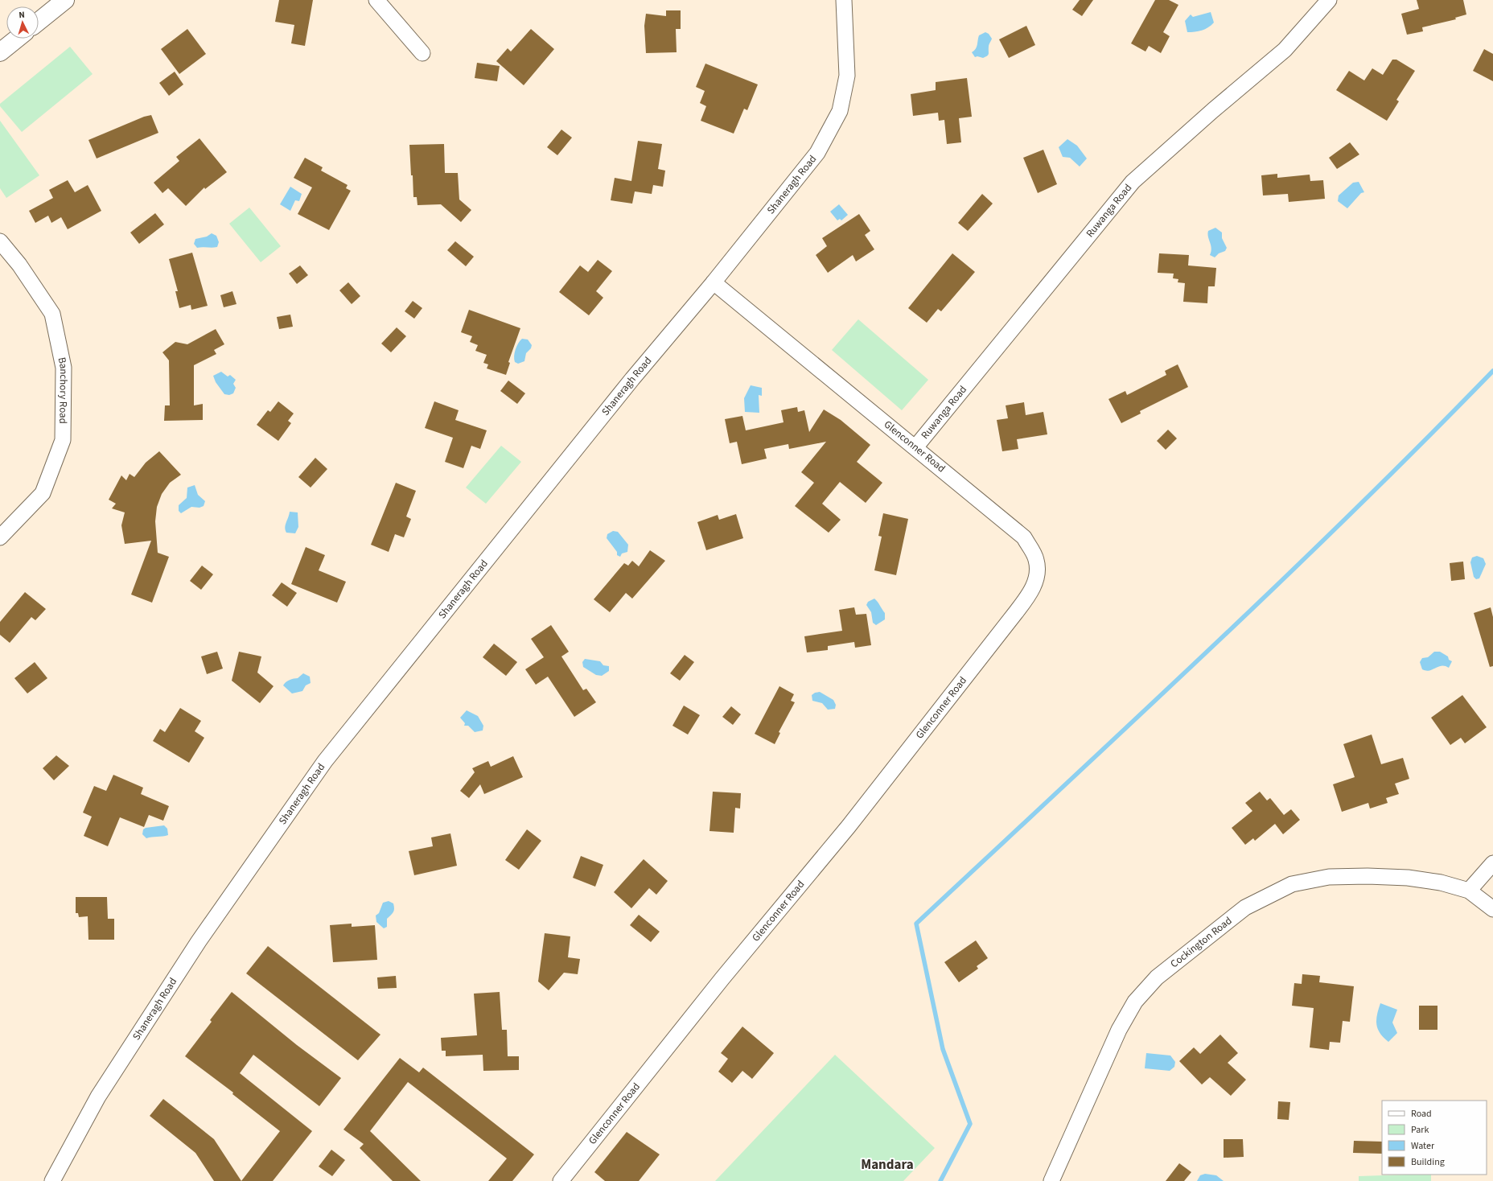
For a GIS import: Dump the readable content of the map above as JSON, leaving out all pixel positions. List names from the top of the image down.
{
  "streets": {
    "street": [
      "Shaneragh Road",
      "Ruwanga Road",
      "Banchory Road",
      "Glenconner Road",
      "Cockington Road"
    ]
  },
  "crossings": [
    ["Shaneragh Road", "Glenconner Road"],
    ["Ruwanga Road", "Glenconner Road"]
  ],
  "districts": ["Mandara"],
  "legend": [
    "Road",
    "Park",
    "Water",
    "Building"
  ],
  "north": "top"
}
